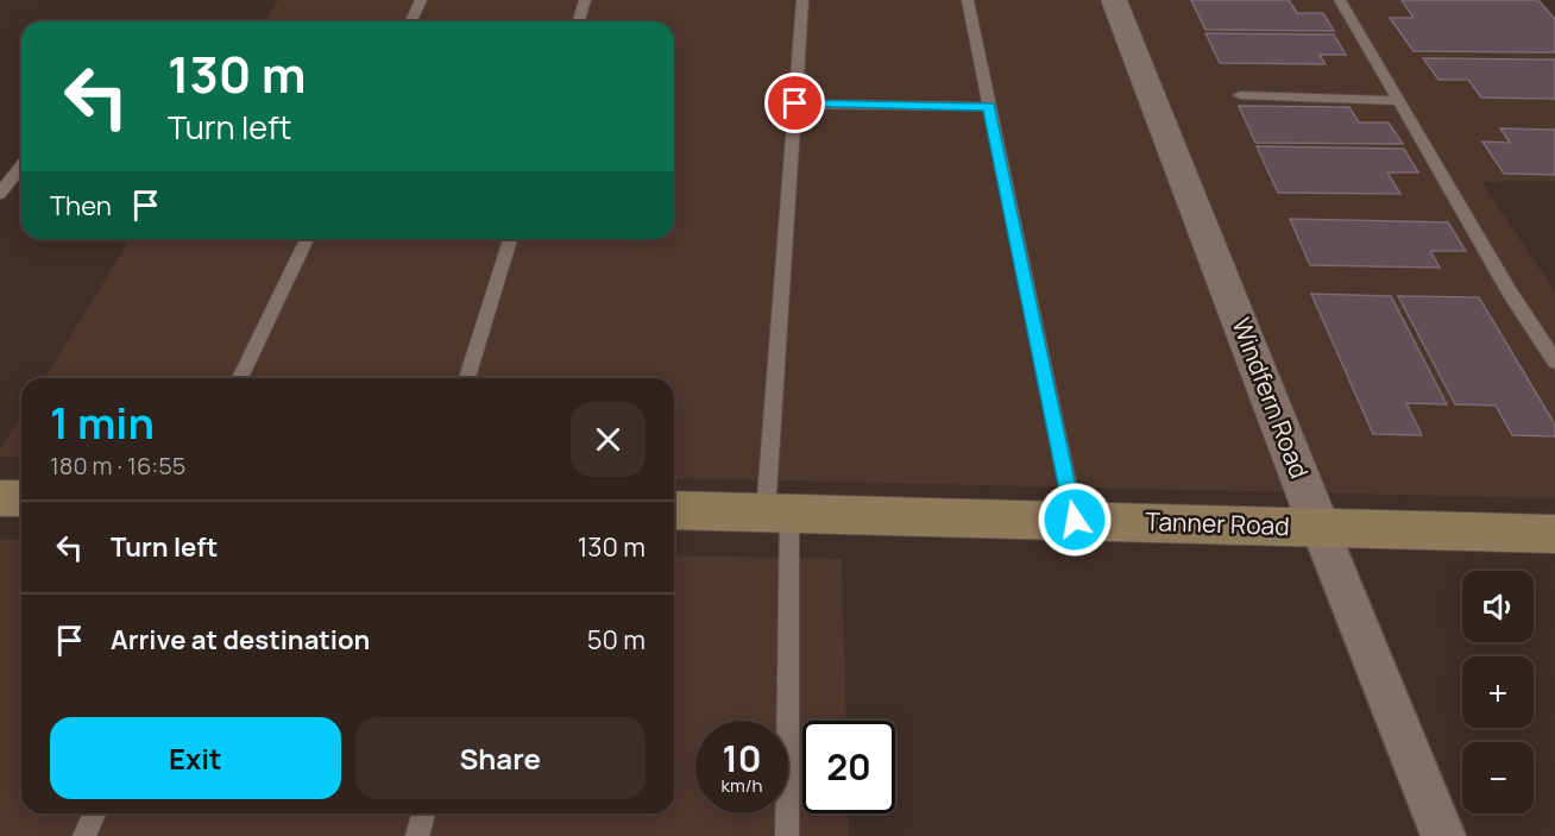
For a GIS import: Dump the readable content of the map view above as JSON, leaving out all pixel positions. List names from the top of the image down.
{
  "streets": {
    "main road": ["Tanner Road"],
    "street": ["Windfern Road"]
  },
  "crossings": [
    ["Windfern Road", "Tanner Road"]
  ],
  "page": {
    "turn": ["130 m", "Turn left"],
    "then": "Then",
    "heading": ["1 min", "180 m · 16:55"],
    "list": [
      {
        "name": "Turn left",
        "value": "130 m"
      },
      {
        "name": "Arrive at destination",
        "value": "50 m"
      }
    ],
    "map_buttons": ["+", "−"],
    "buttons": ["Exit", "Share"],
    "speed": "10 km/h",
    "limit": "20"
  }
}
